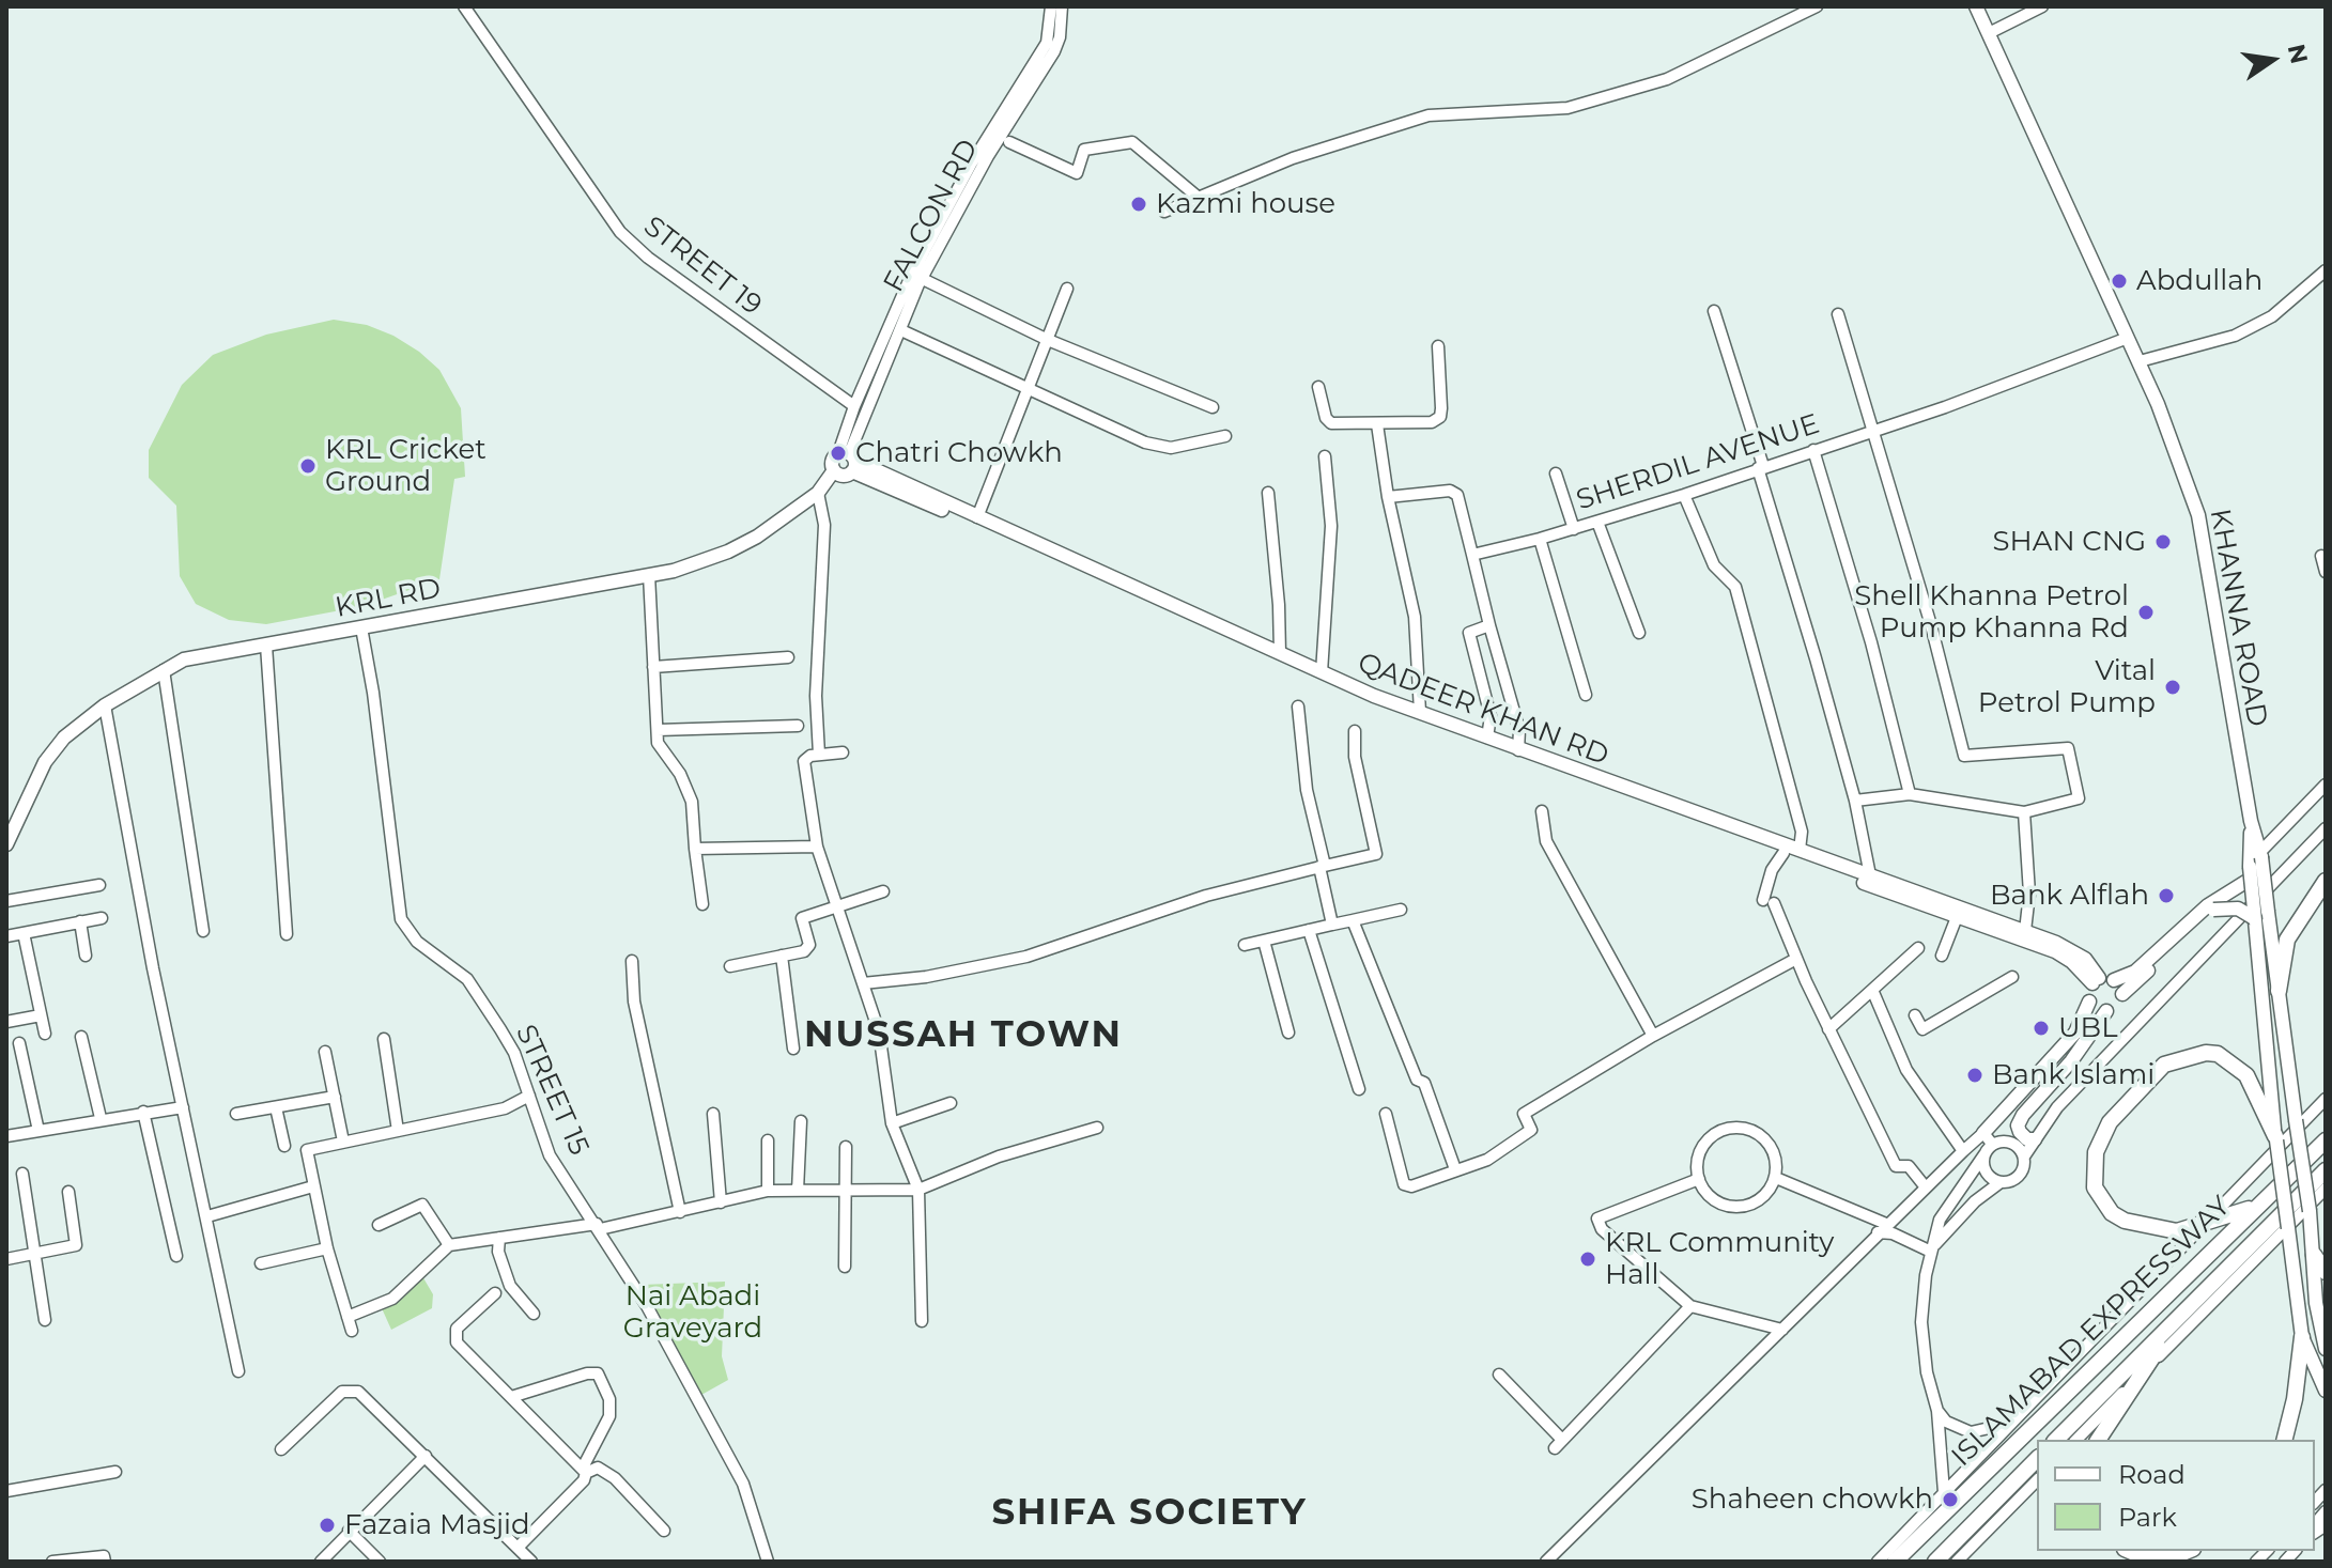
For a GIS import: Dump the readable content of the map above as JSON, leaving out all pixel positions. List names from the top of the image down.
{
  "streets": {
    "highway": ["ISLAMABAD EXPRESSWAY"],
    "main road": ["KRL RD", "KHANNA ROAD", "QADEER KHAN RD"],
    "street": [
      "FALCON RD",
      "STREET 19",
      "SHERDIL AVENUE",
      "STREET 15"
    ]
  },
  "crossings": [
    ["FALCON RD", "STREET 19"],
    ["FALCON RD", "KRL RD"],
    ["FALCON RD", "QADEER KHAN RD"],
    ["SHERDIL AVENUE", "KHANNA ROAD"],
    ["KRL RD", "QADEER KHAN RD"],
    ["KRL RD", "STREET 15"]
  ],
  "districts": ["NUSSAH TOWN", "SHIFA SOCIETY"],
  "parks": ["Nai Abadi Graveyard"],
  "places": [
    "Kazmi house",
    "Abdullah",
    "Chatri Chowkh",
    "KRL Cricket Ground",
    "SHAN CNG",
    "Shell Khanna Petrol Pump Khanna Rd",
    "Vital Petrol Pump",
    "Bank Alflah",
    "UBL",
    "Bank Islami",
    "KRL Community Hall",
    "Shaheen chowkh",
    "Fazaia Masjid"
  ],
  "legend": ["Road", "Park"],
  "north": "right"
}
